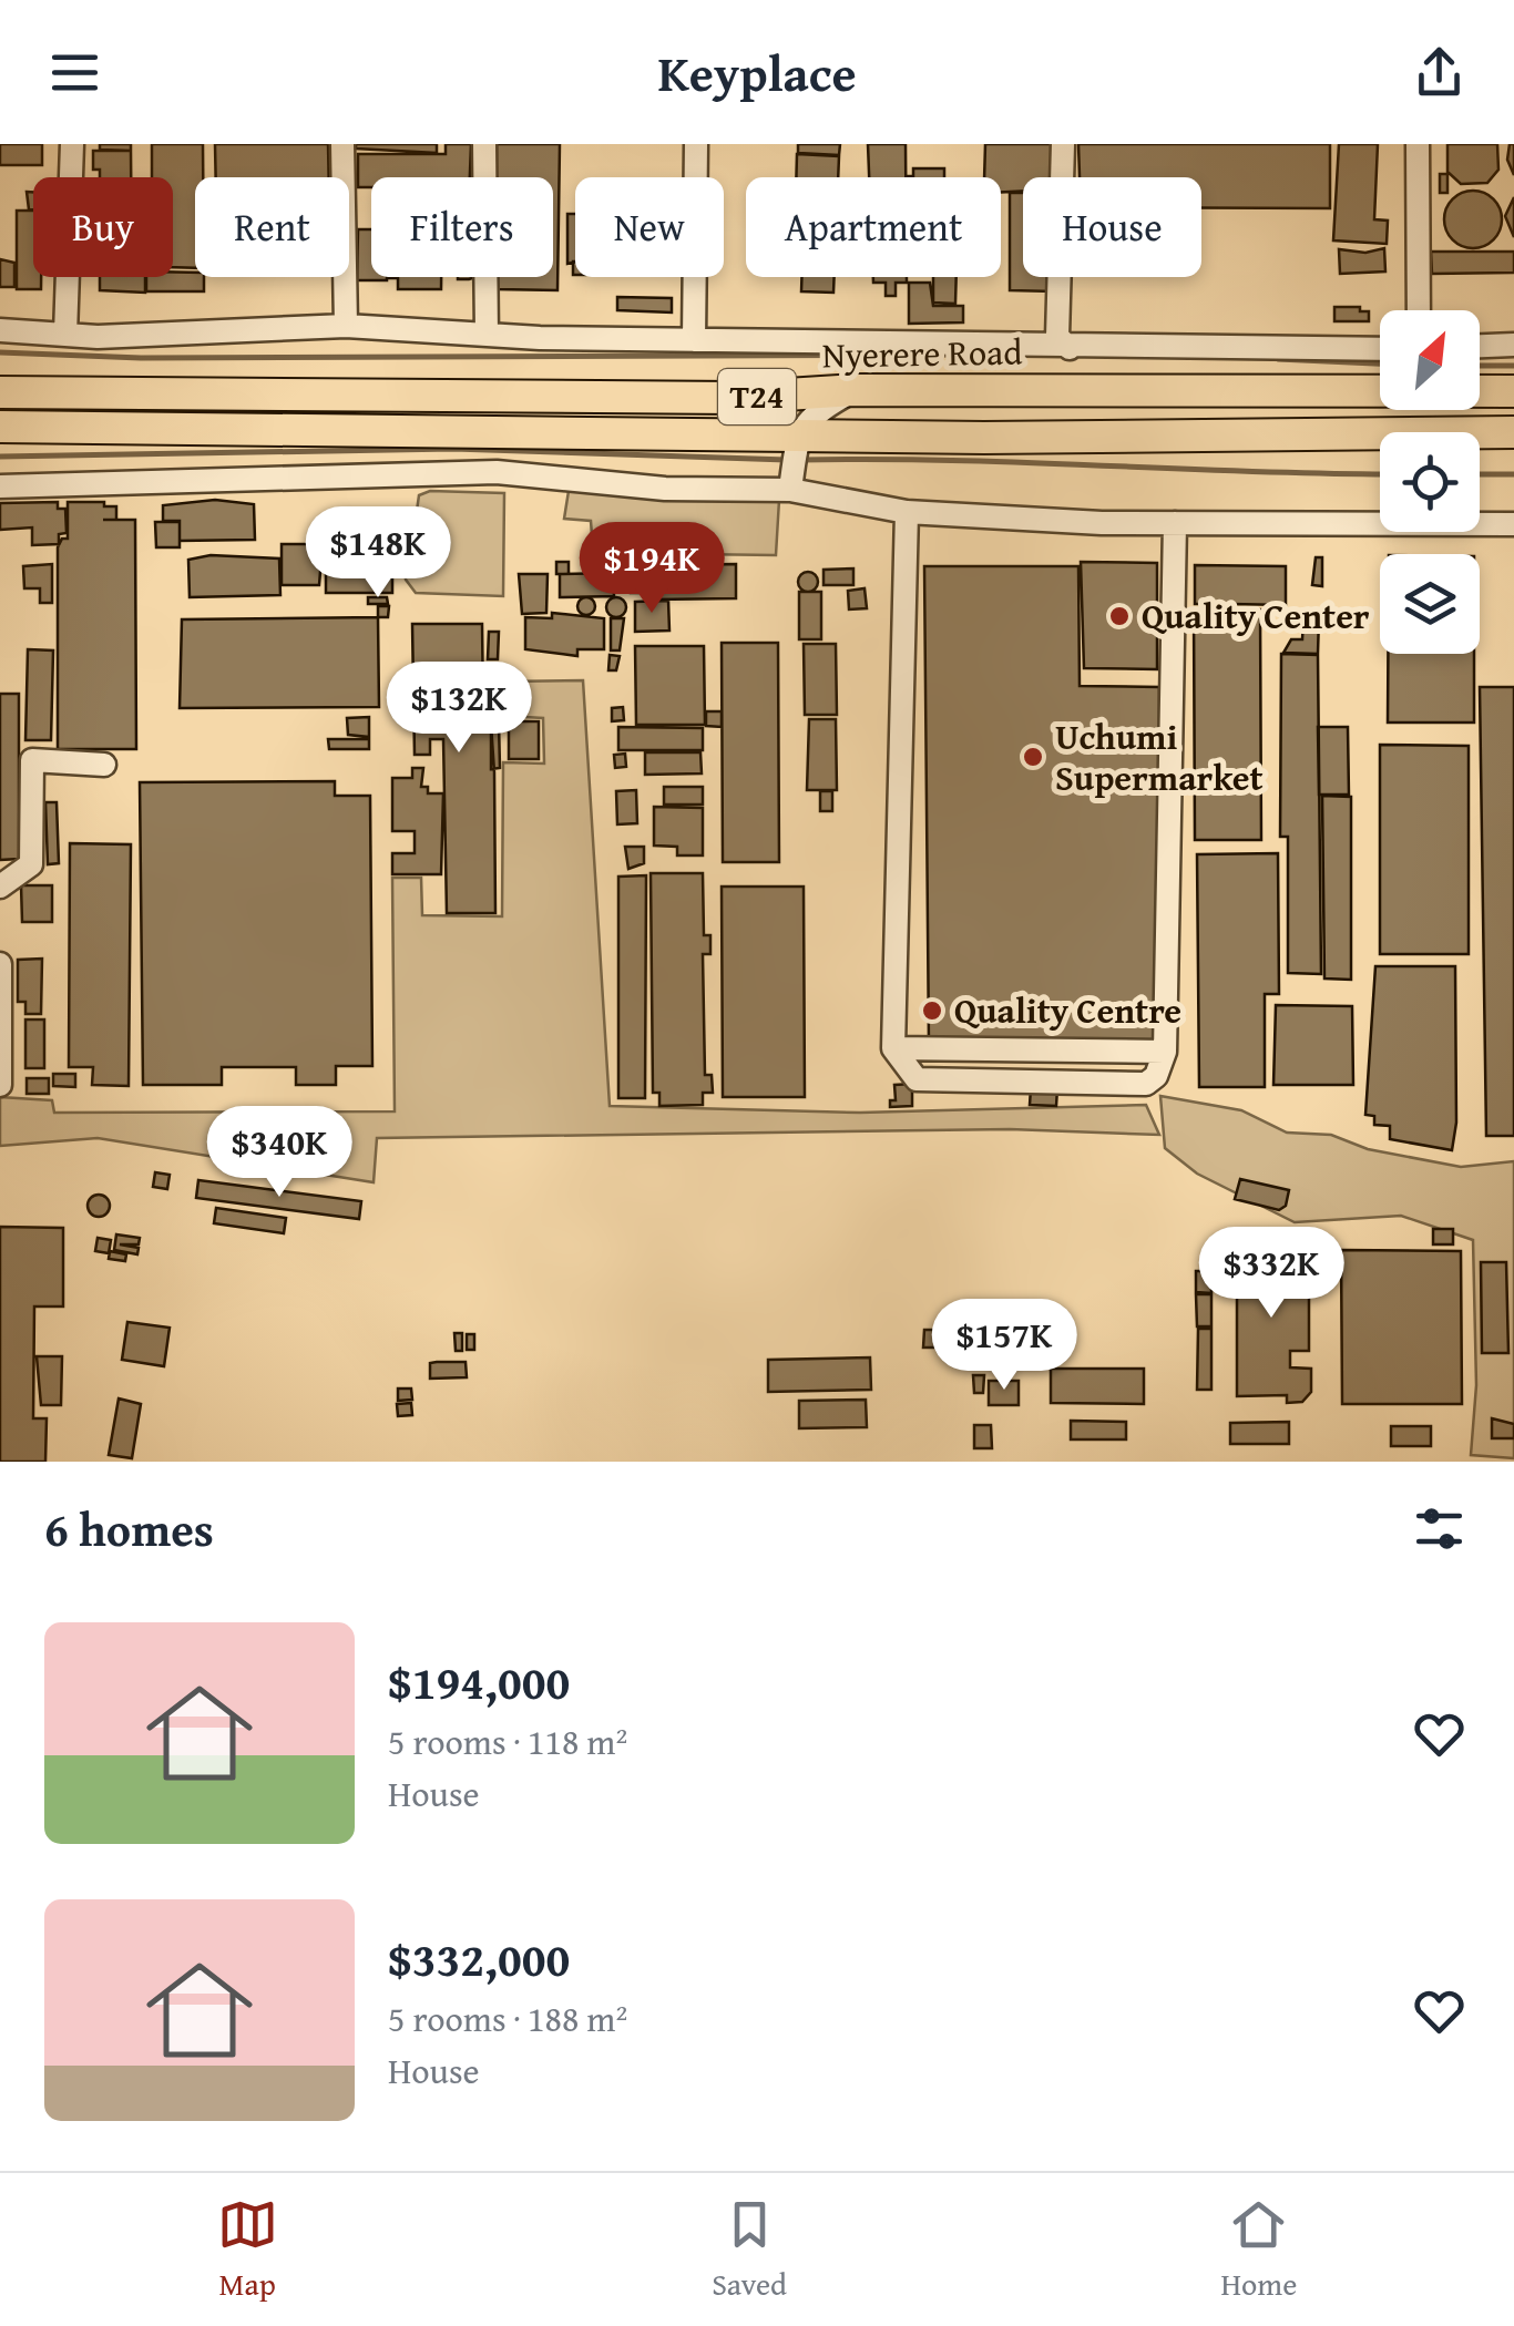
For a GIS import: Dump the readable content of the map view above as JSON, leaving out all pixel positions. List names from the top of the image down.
{
  "streets": {
    "highway": ["Nyerere Road", "T24"]
  },
  "places": ["Quality Center", "Uchumi Supermarket", "Quality Centre"],
  "north": "top right",
  "page": {
    "header": "Keyplace",
    "chip": [
      "Buy",
      "Rent",
      "Filters",
      "New",
      "Apartment",
      "House"
    ],
    "price": [
      "$148K",
      "$194K",
      "$132K",
      "$340K",
      "$332K",
      "$157K"
    ],
    "heading": "6 homes",
    "list": [
      {
        "name": "$194,000",
        "note": "5 rooms · 118 m² · House"
      },
      {
        "name": "$332,000",
        "note": "5 rooms · 188 m² · House"
      }
    ],
    "tabs": ["Map", "Saved", "Home"]
  }
}
